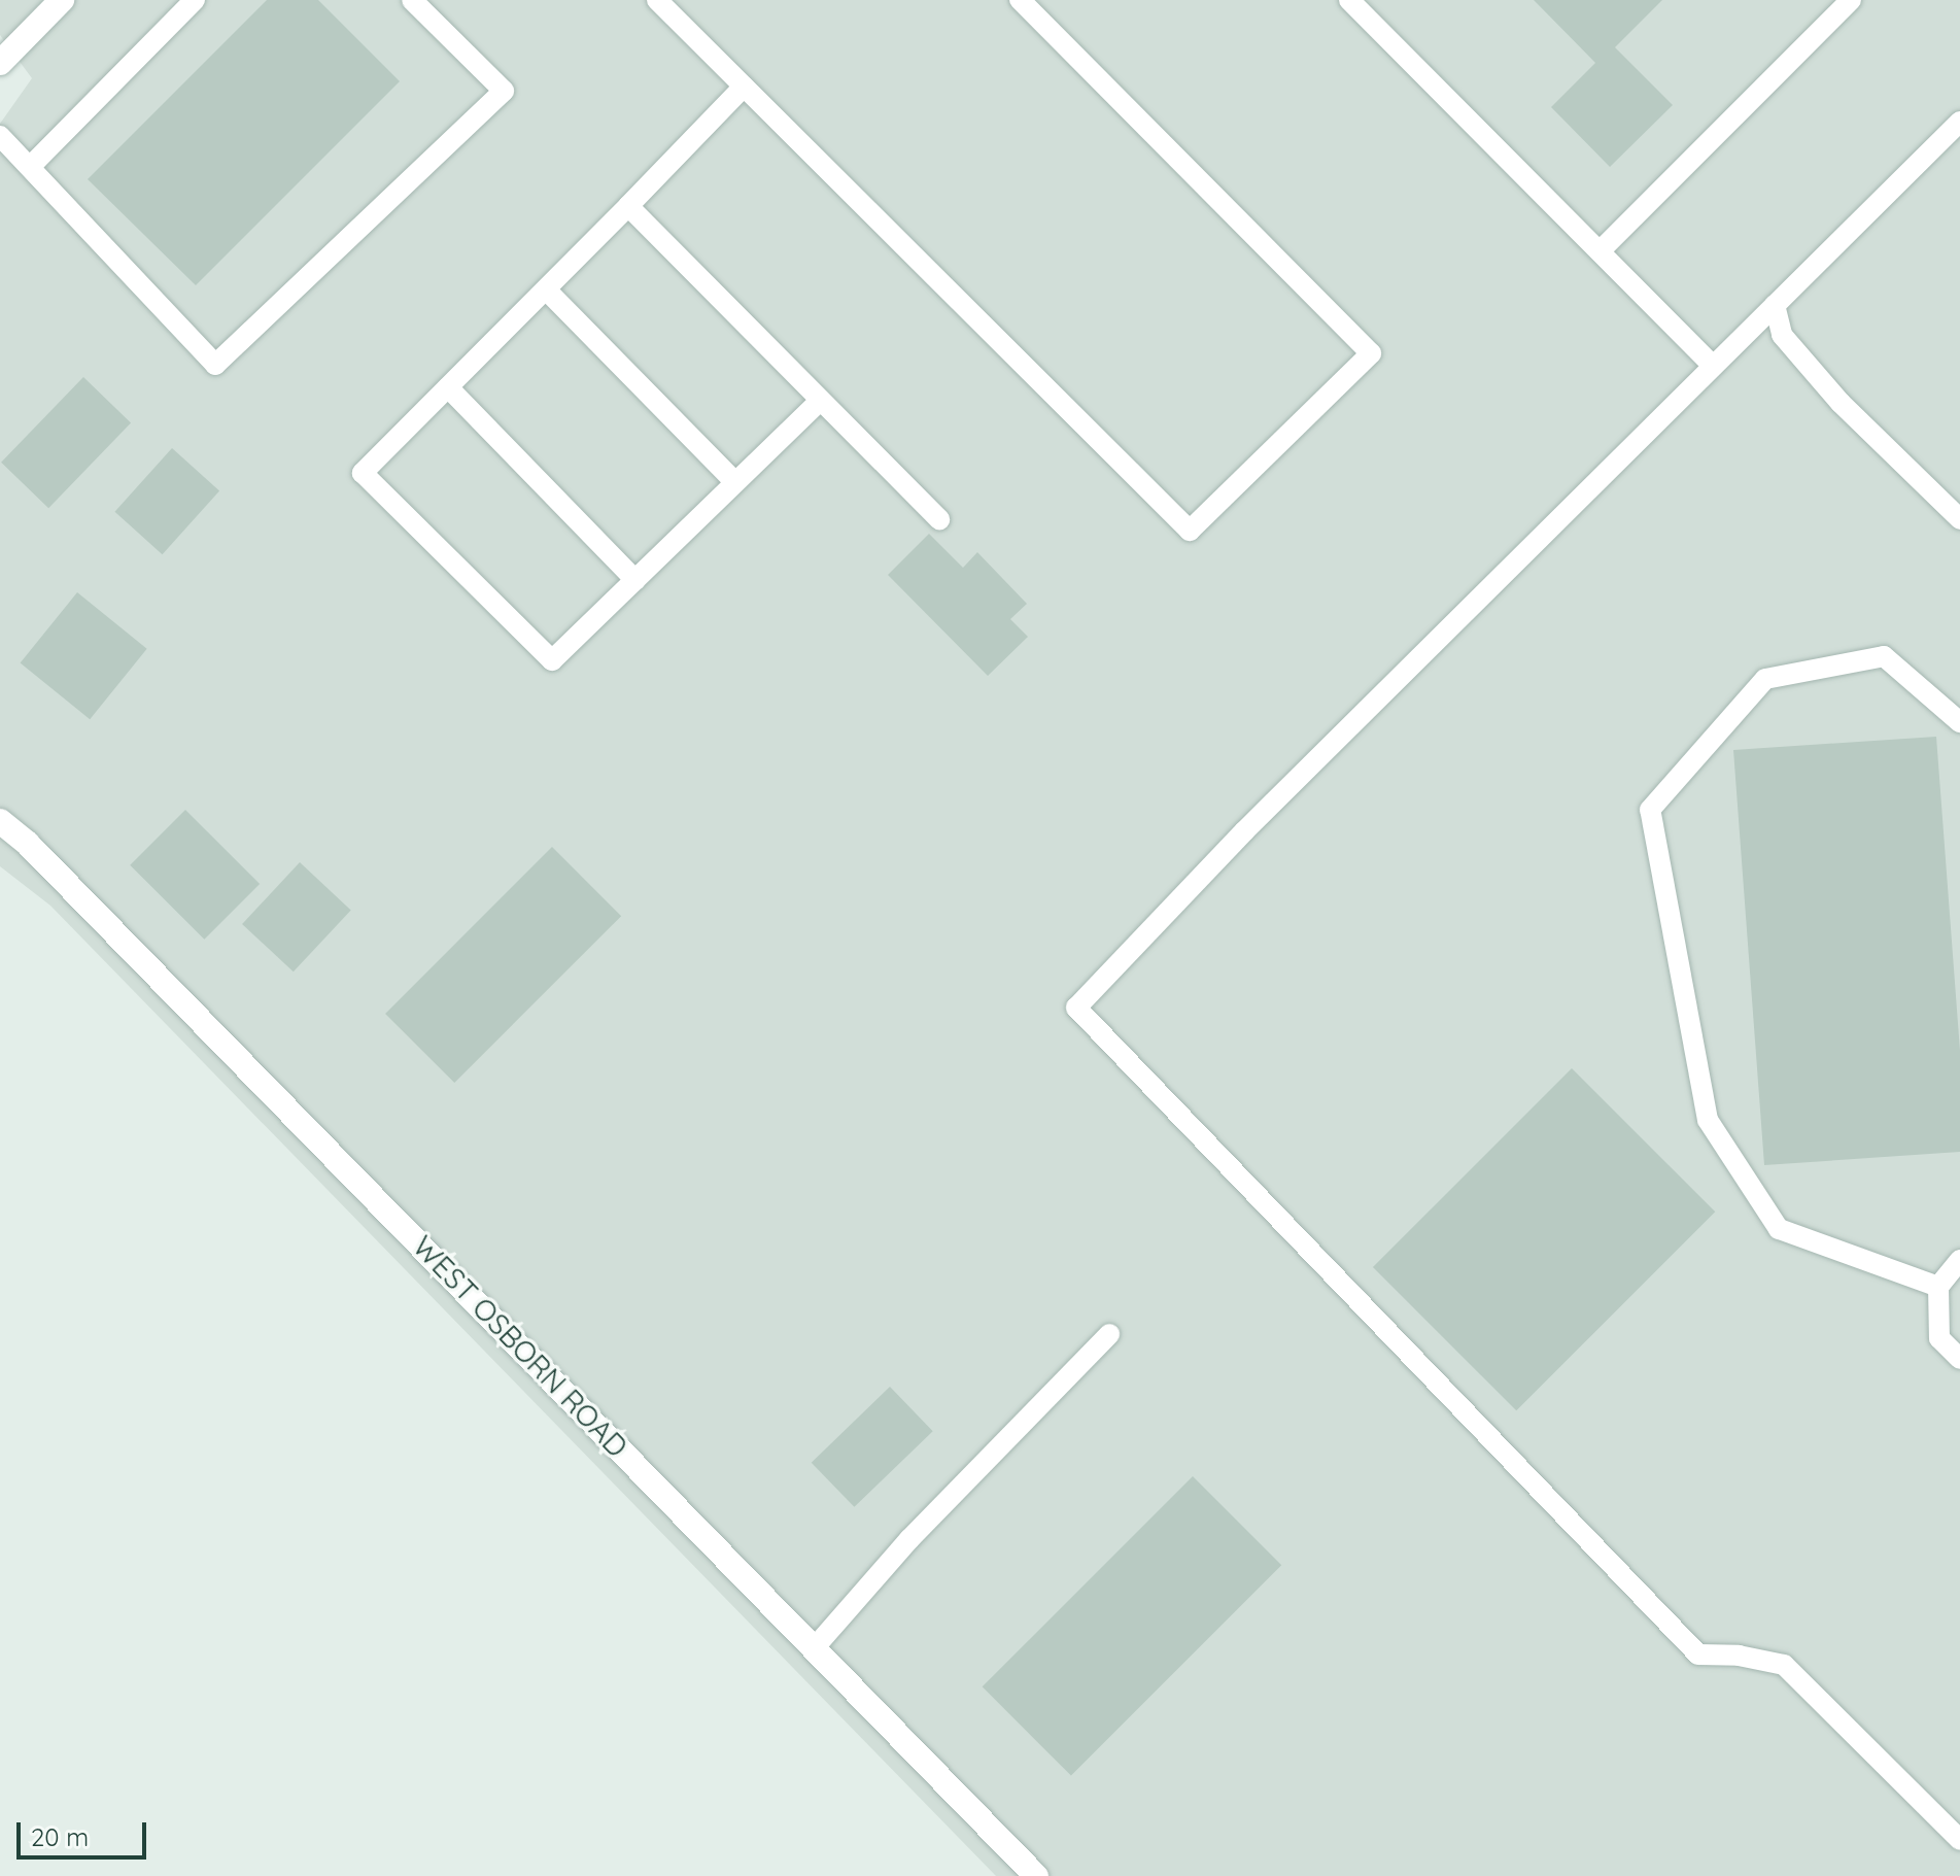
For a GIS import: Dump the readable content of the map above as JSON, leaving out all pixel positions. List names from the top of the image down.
{
  "streets": {
    "street": ["WEST OSBORN ROAD"]
  },
  "scale_bar": "20 m"
}
